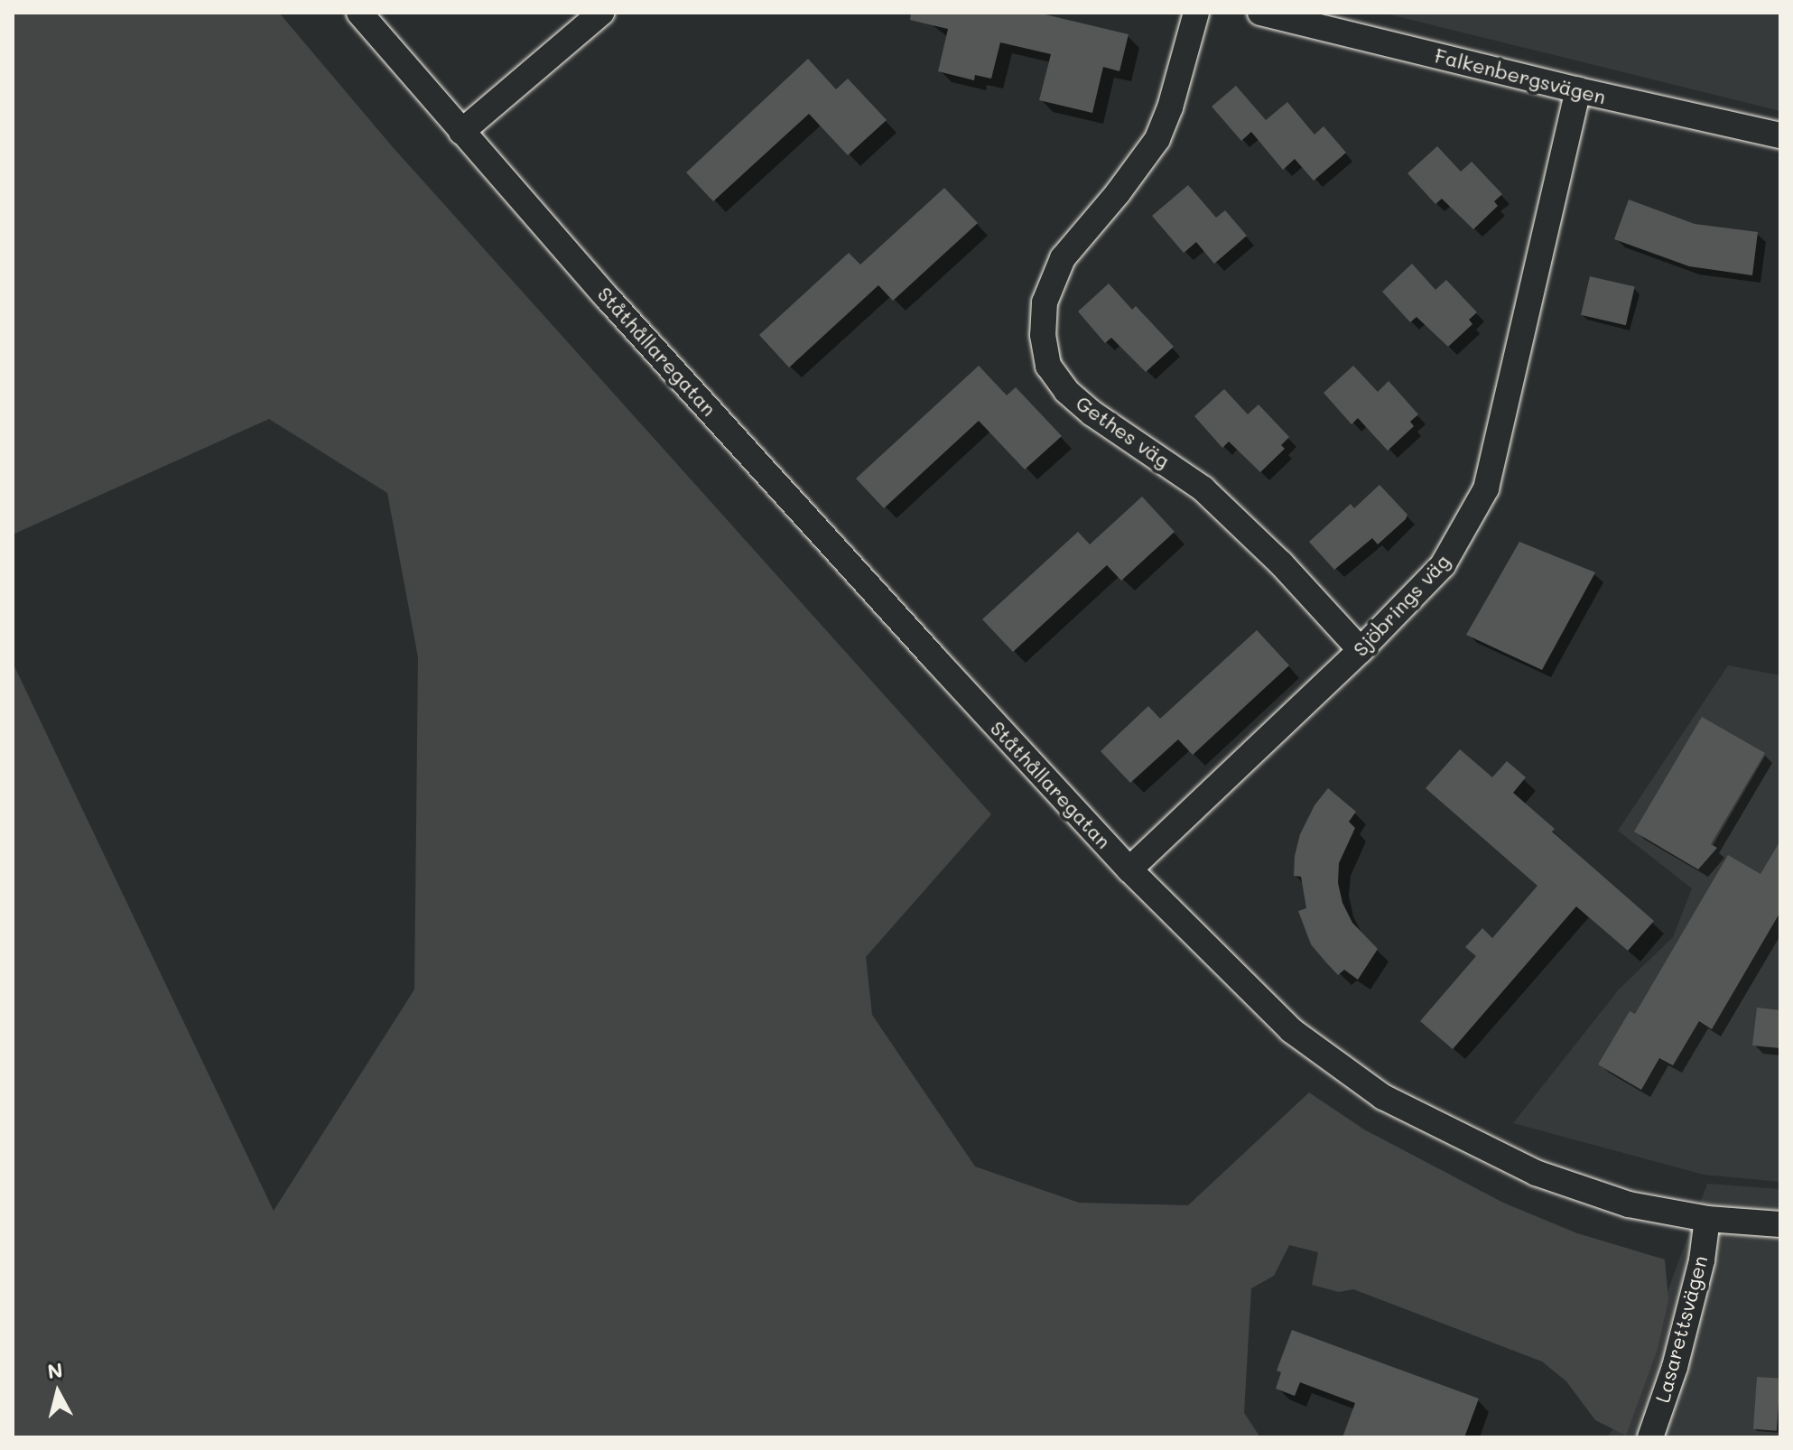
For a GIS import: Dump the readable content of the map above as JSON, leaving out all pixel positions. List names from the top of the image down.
{
  "streets": {
    "street": [
      "Falkenbergsvägen",
      "Ståthållaregatan",
      "Gethes väg",
      "Sjöbrings väg",
      "Lasarettsvägen"
    ]
  },
  "crossings": [
    ["Falkenbergsvägen", "Sjöbrings väg"],
    ["Ståthållaregatan", "Sjöbrings väg"],
    ["Ståthållaregatan", "Lasarettsvägen"],
    ["Gethes väg", "Sjöbrings väg"]
  ],
  "north": "top"
}
